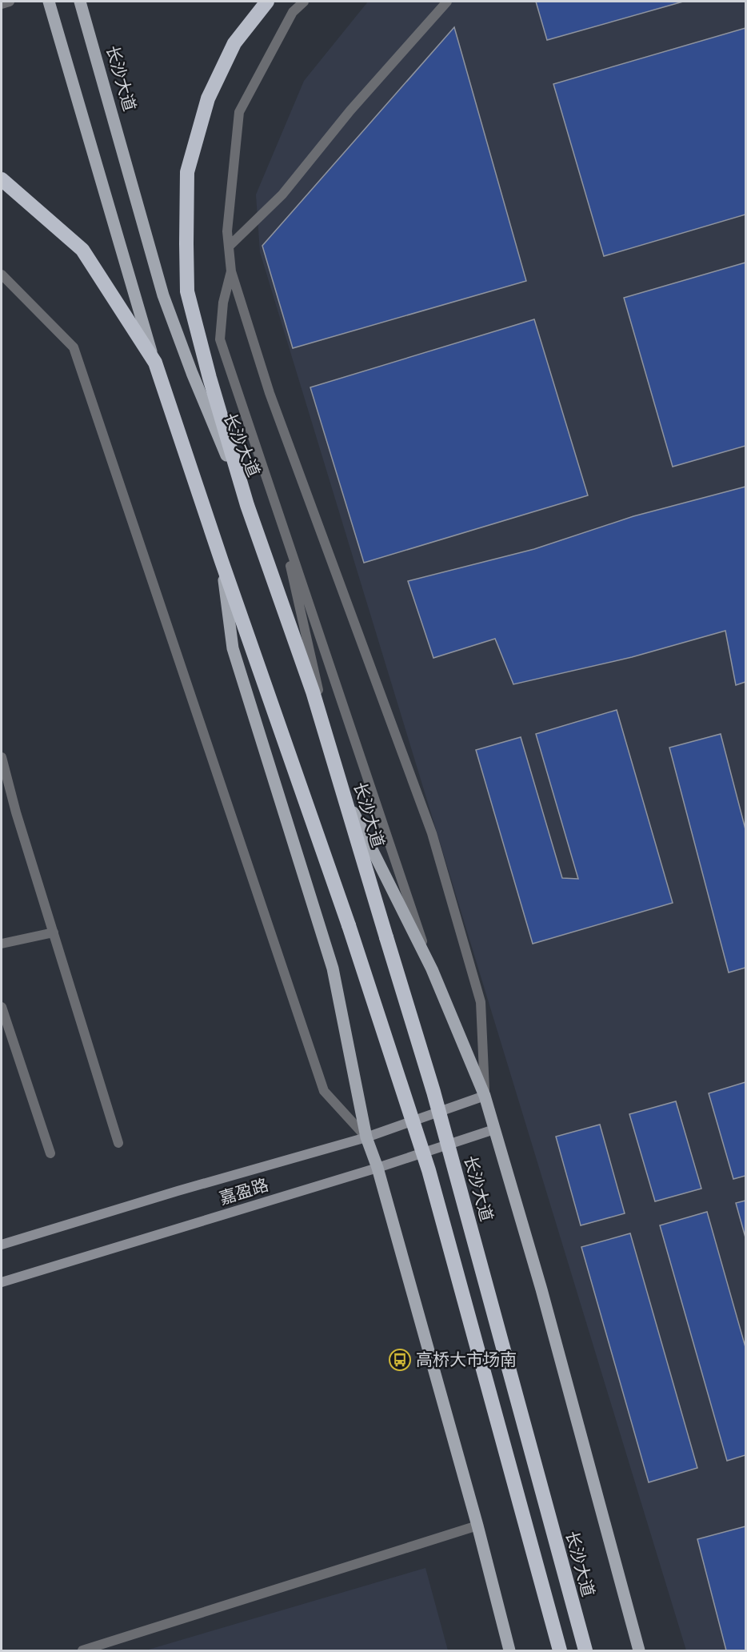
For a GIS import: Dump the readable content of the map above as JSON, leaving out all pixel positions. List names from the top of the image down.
{
  "streets": {
    "highway": ["长沙大道"],
    "street": ["嘉盈路"]
  },
  "places": {
    "bus stop": ["高桥大市场南"]
  }
}
